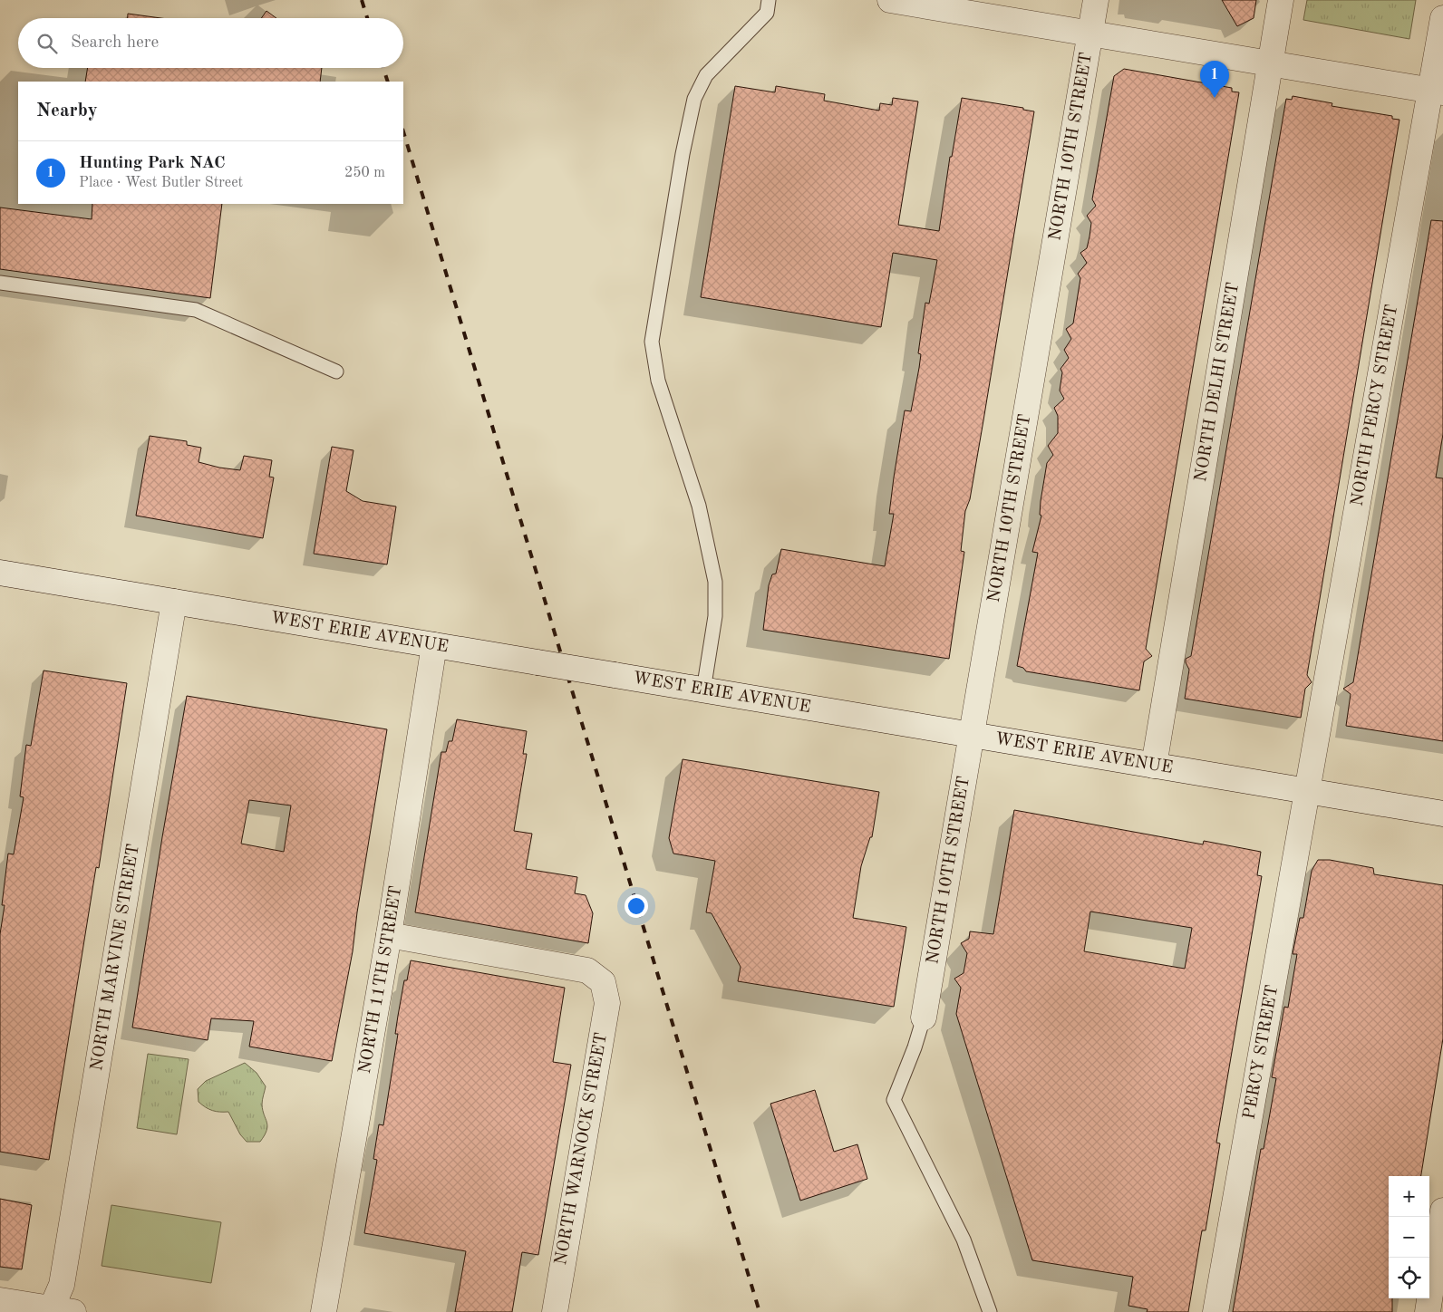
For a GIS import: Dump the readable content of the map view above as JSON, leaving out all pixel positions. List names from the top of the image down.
{
  "streets": {
    "street": [
      "NORTH 10TH STREET",
      "NORTH DELHI STREET",
      "NORTH PERCY STREET",
      "WEST ERIE AVENUE",
      "NORTH MARVINE STREET",
      "NORTH 11TH STREET",
      "PERCY STREET",
      "NORTH WARNOCK STREET"
    ]
  },
  "crossings": [
    ["NORTH 10TH STREET", "WEST ERIE AVENUE"],
    ["NORTH DELHI STREET", "WEST ERIE AVENUE"],
    ["NORTH PERCY STREET", "WEST ERIE AVENUE"],
    ["NORTH PERCY STREET", "PERCY STREET"],
    ["WEST ERIE AVENUE", "NORTH MARVINE STREET"],
    ["WEST ERIE AVENUE", "NORTH 11TH STREET"],
    ["WEST ERIE AVENUE", "PERCY STREET"],
    ["NORTH 11TH STREET", "NORTH WARNOCK STREET"]
  ],
  "page": {
    "search": "Search here",
    "pins": "1",
    "heading": "Nearby",
    "list": [
      {
        "mark": "1",
        "name": "Hunting Park NAC",
        "note": "Place · West Butler Street",
        "value": "250 m"
      }
    ],
    "map_buttons": ["+", "−"]
  }
}
